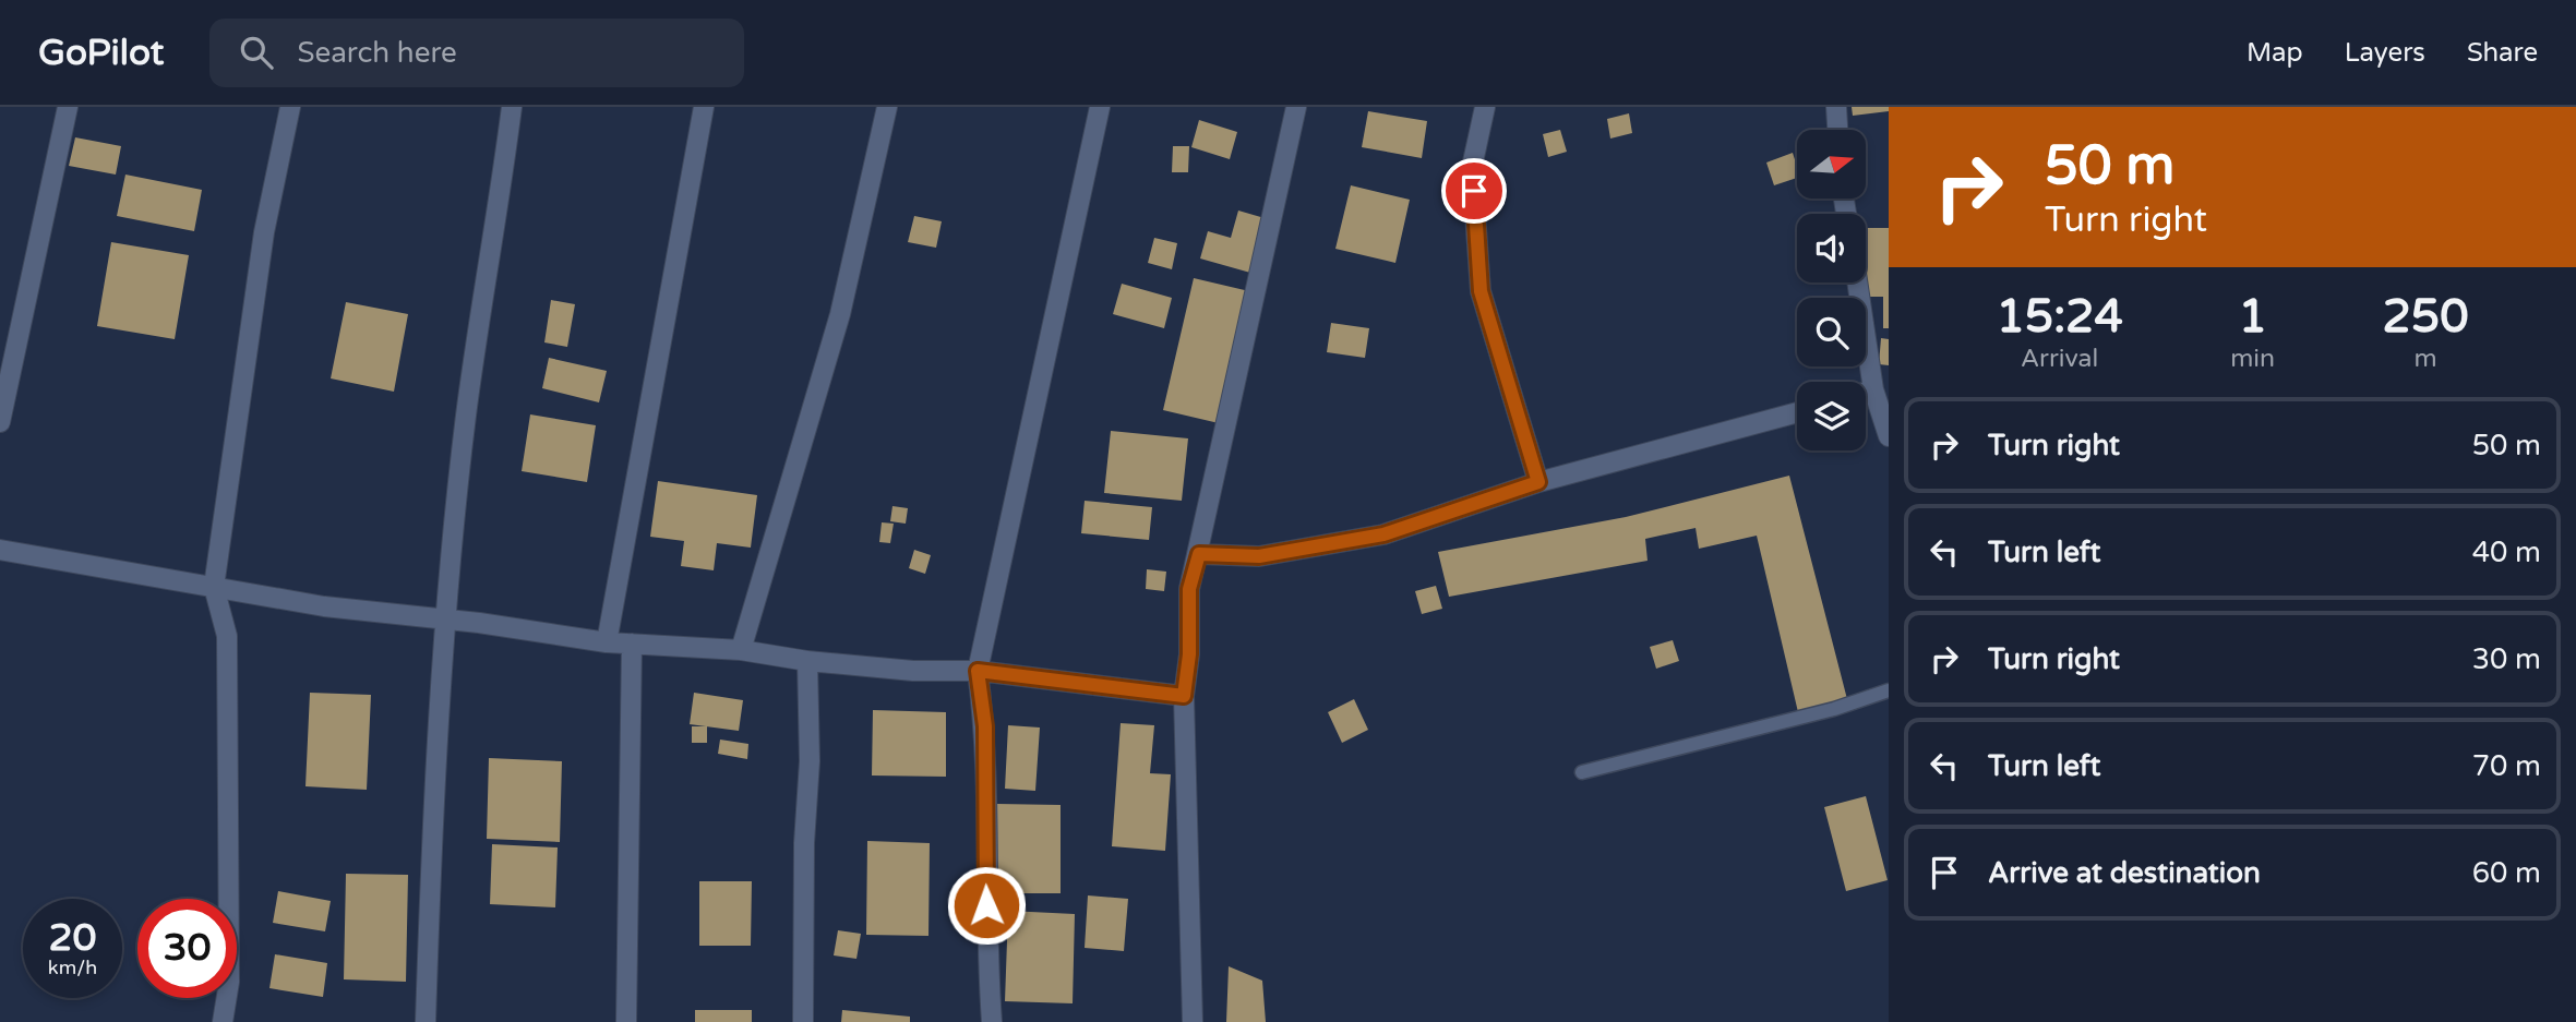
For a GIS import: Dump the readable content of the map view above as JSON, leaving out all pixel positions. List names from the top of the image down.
{
  "north": "right",
  "page": {
    "header": "GoPilot",
    "search": "Search here",
    "nav": ["Map", "Layers", "Share"],
    "turn": ["50 m", "Turn right"],
    "eta": [
      "15:24",
      "Arrival",
      "1",
      "min",
      "250",
      "m"
    ],
    "list": [
      {
        "name": "Turn right",
        "value": "50 m"
      },
      {
        "name": "Turn left",
        "value": "40 m"
      },
      {
        "name": "Turn right",
        "value": "30 m"
      },
      {
        "name": "Turn left",
        "value": "70 m"
      },
      {
        "name": "Arrive at destination",
        "value": "60 m"
      }
    ],
    "speed": "20 km/h",
    "limit": "30"
  }
}
